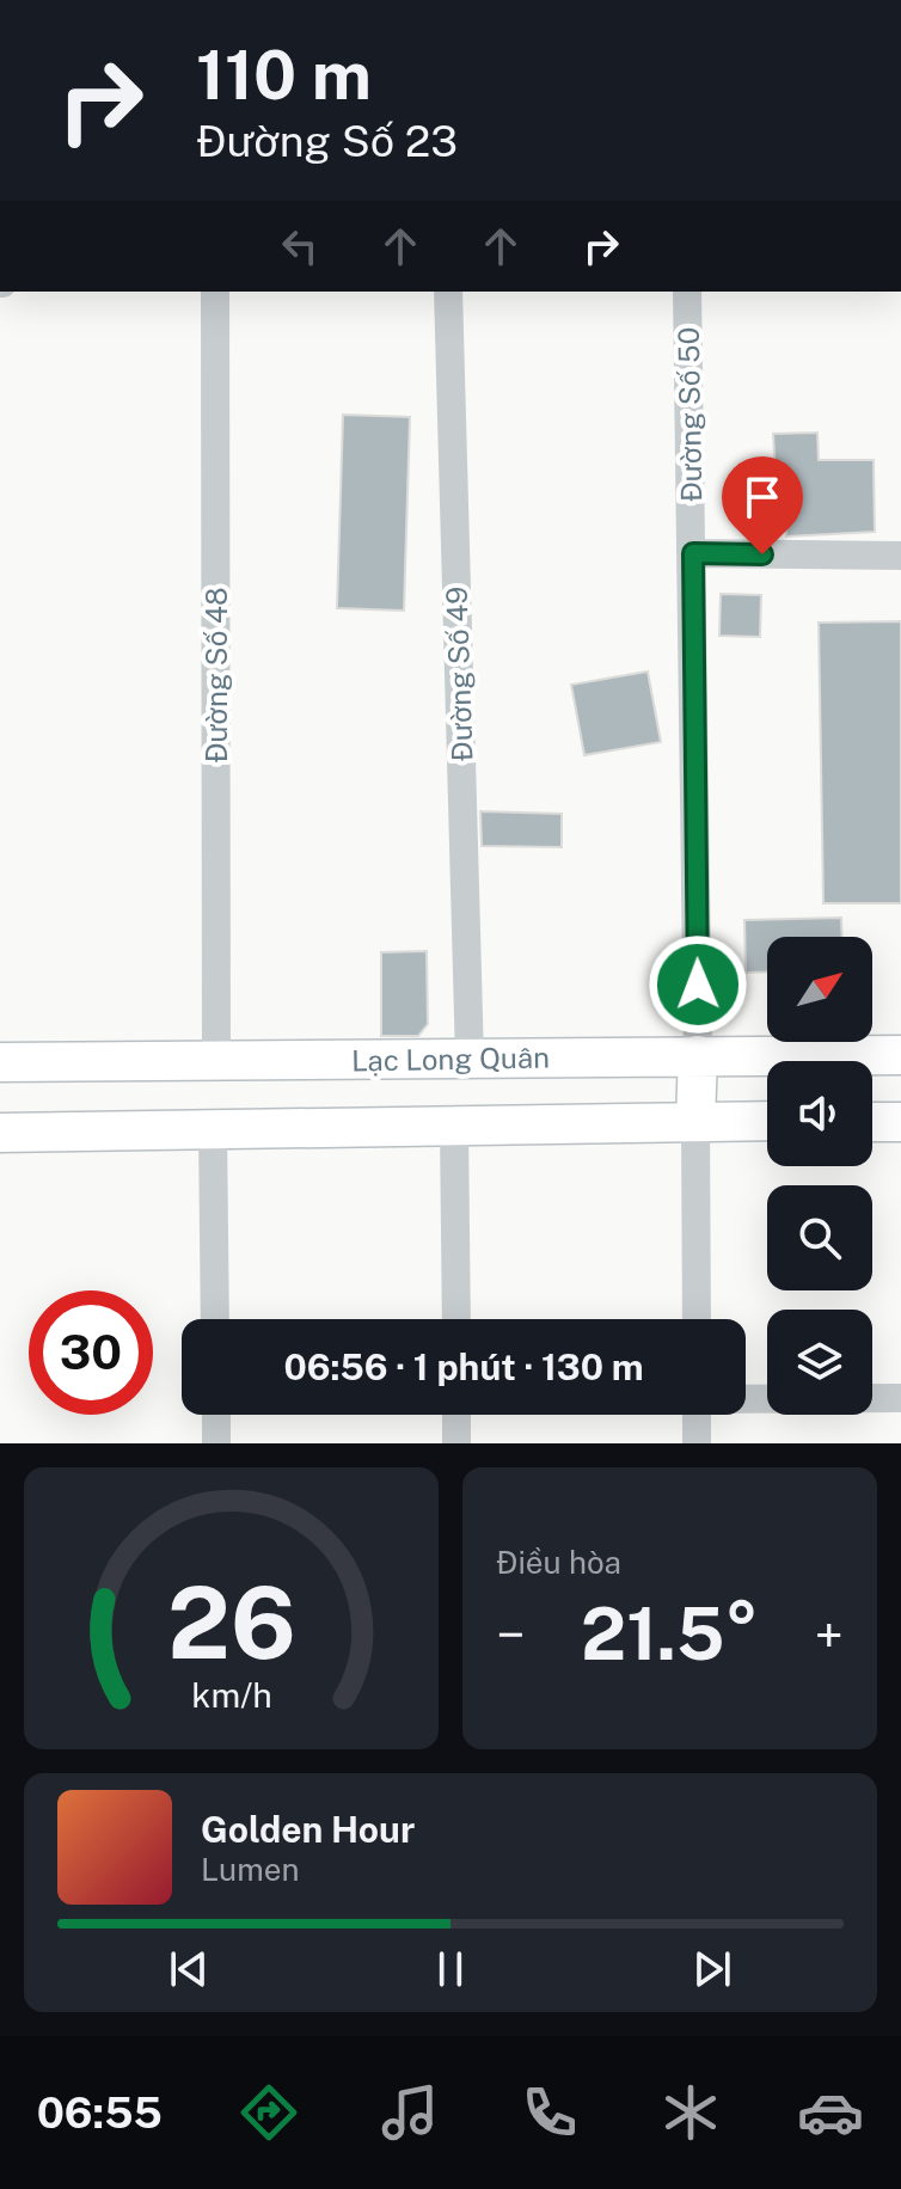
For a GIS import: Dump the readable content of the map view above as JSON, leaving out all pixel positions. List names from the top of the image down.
{
  "streets": {
    "main road": ["Lạc Long Quân"],
    "street": ["Đường Số 50", "Đường Số 49", "Đường Số 48"]
  },
  "crossings": [
    ["Đường Số 50", "Lạc Long Quân"],
    ["Đường Số 49", "Lạc Long Quân"],
    ["Đường Số 48", "Lạc Long Quân"]
  ],
  "north": "top right",
  "page": {
    "turn": ["110 m", "Đường Số 23"],
    "limit": "30",
    "trip": "06:56 · 1 phút · 130 m",
    "tile": "Điều hòa",
    "heat": ["−", "21.5°", "+"],
    "song": ["Golden Hour", "Lumen"],
    "tabs": "06:55",
    "gauge": ["26", "km/h"]
  }
}
